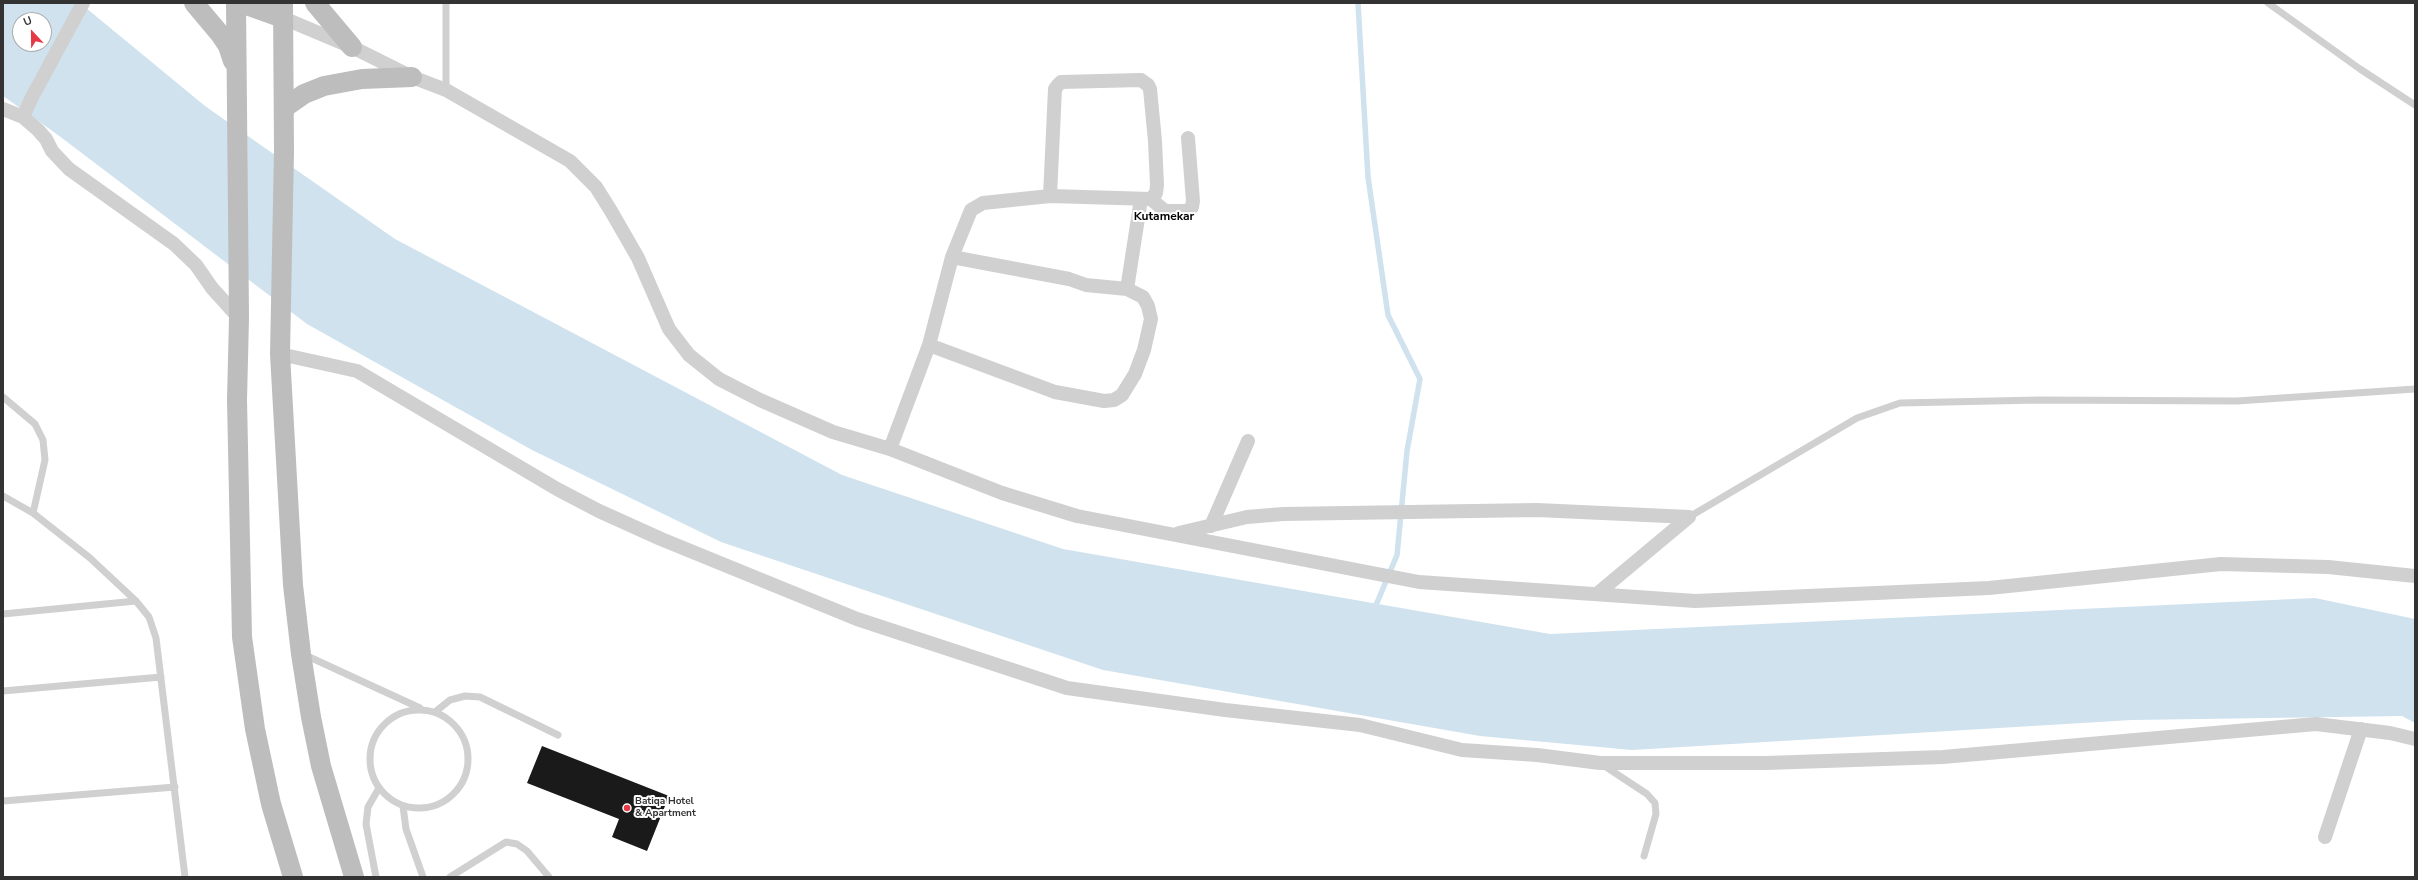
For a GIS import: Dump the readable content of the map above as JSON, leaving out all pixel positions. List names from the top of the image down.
{
  "districts": ["Kutamekar"],
  "places": ["Batiqa Hotel & Apartment"],
  "north": "top"
}
